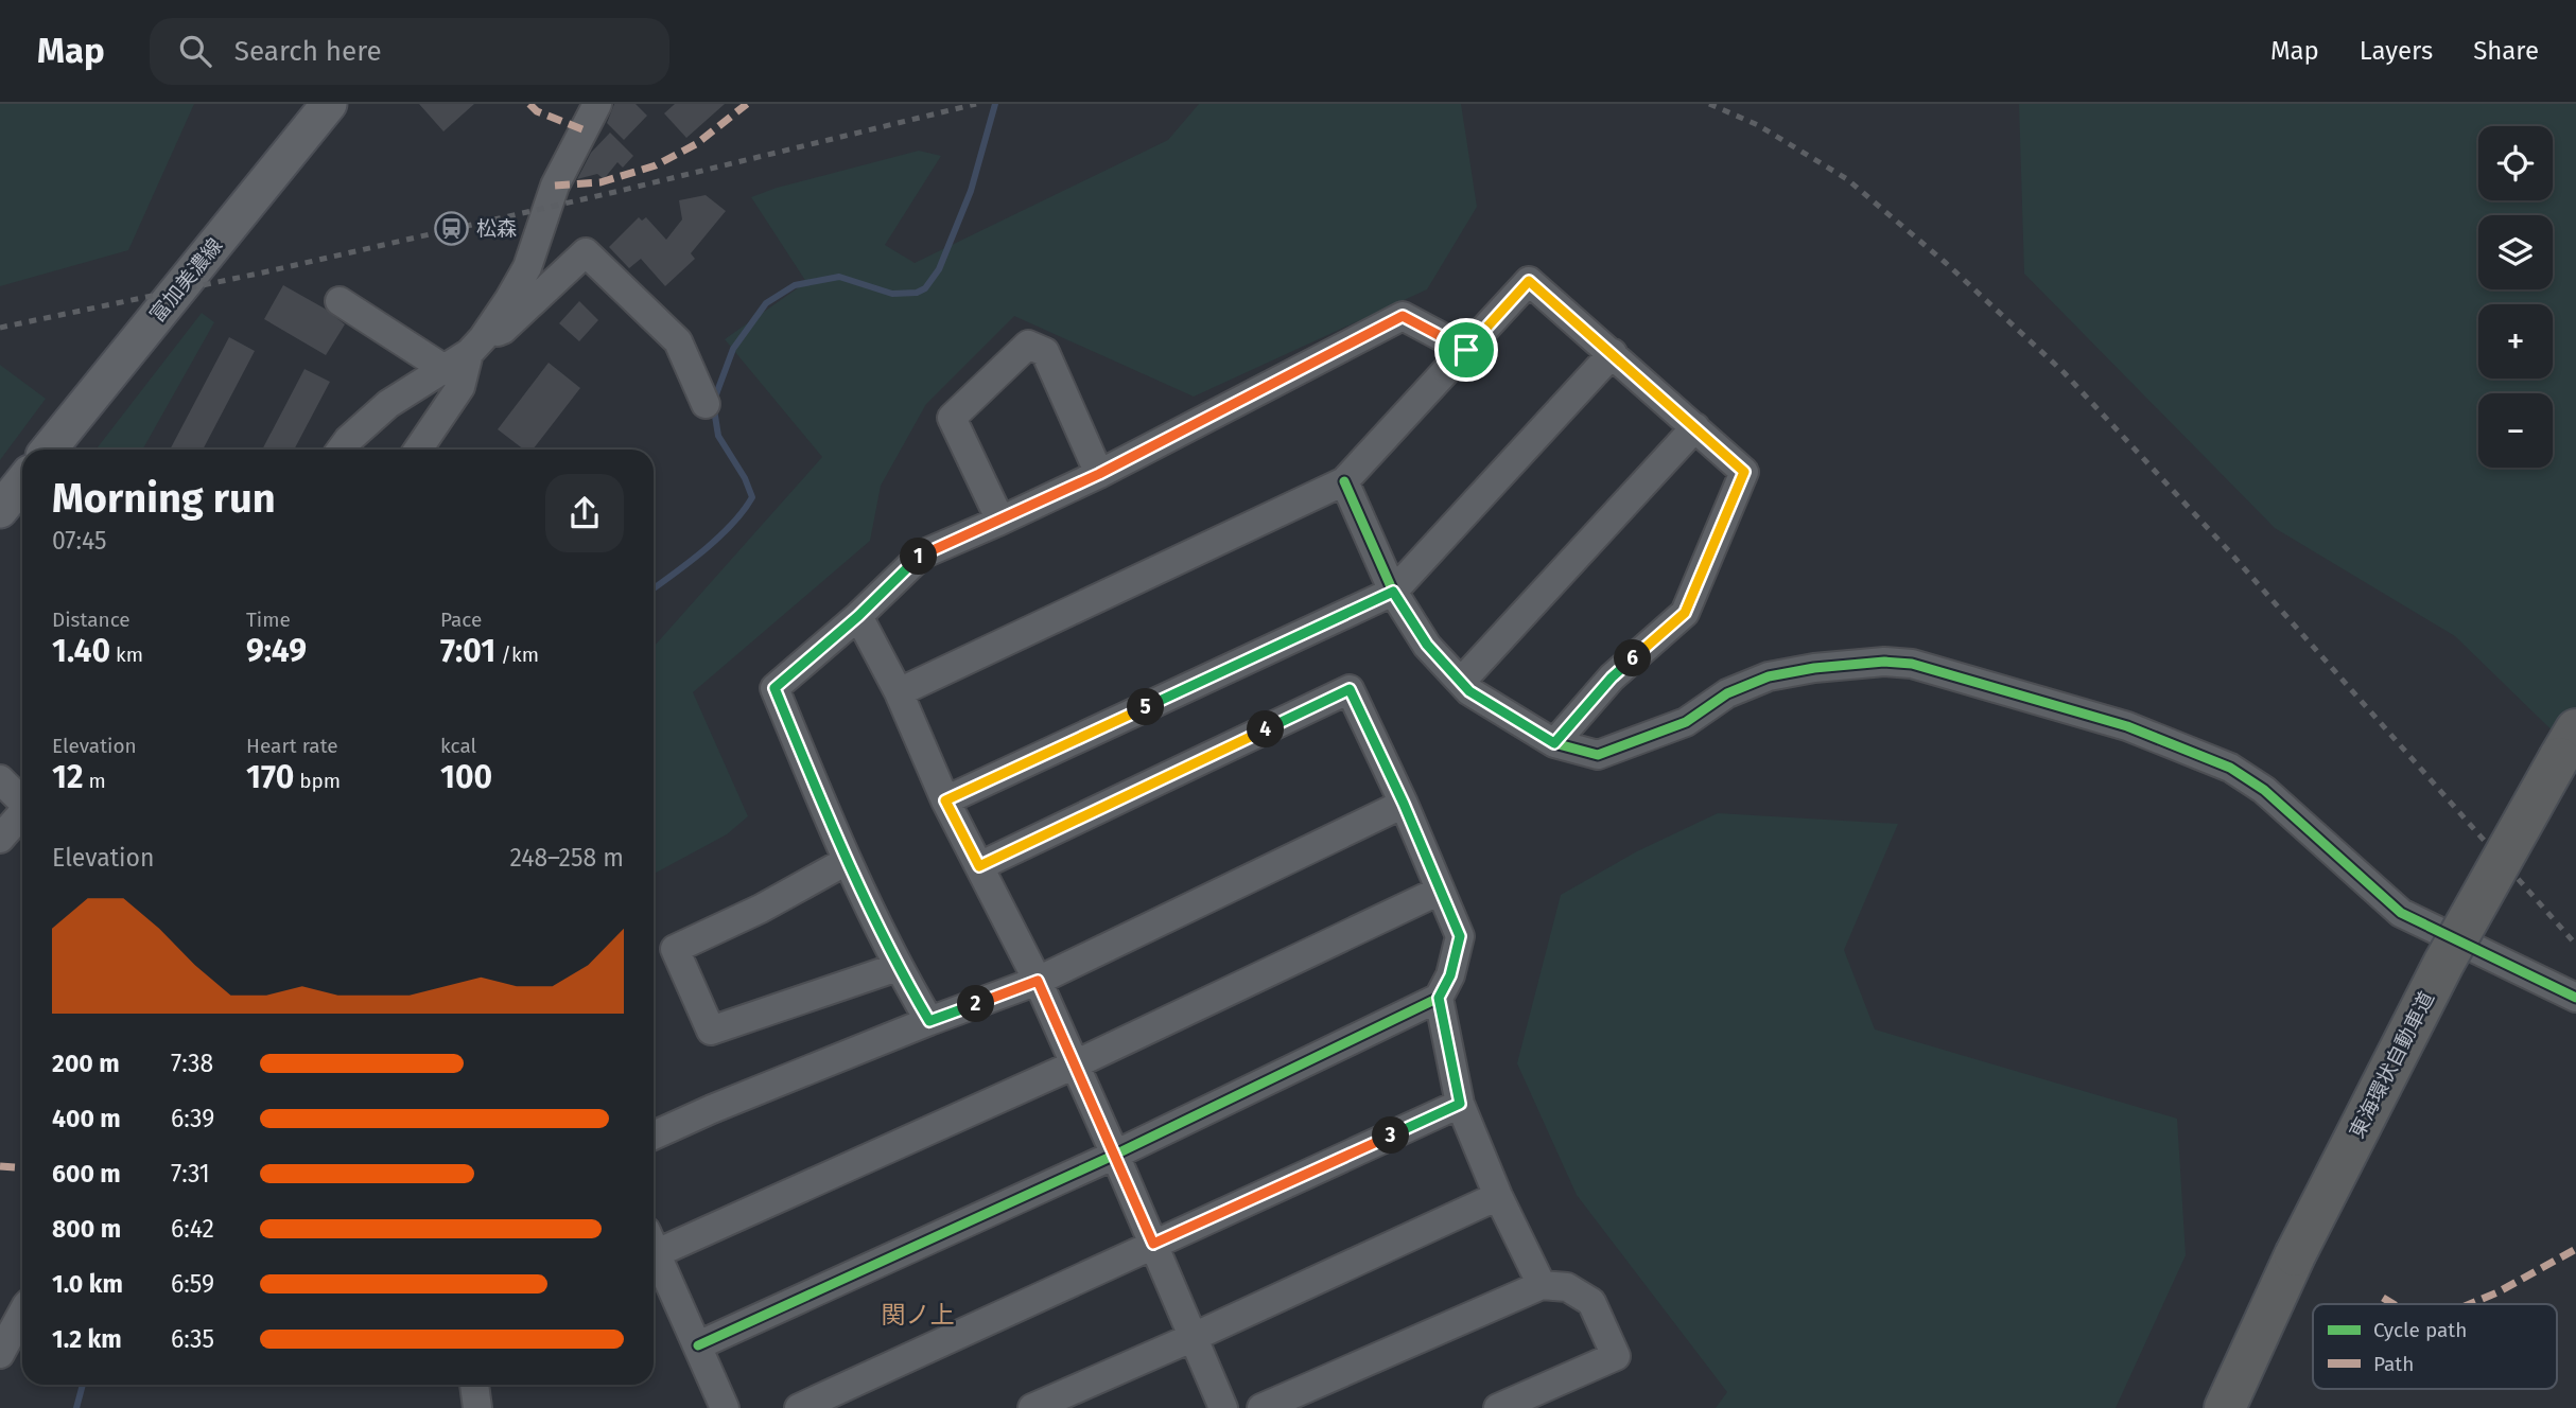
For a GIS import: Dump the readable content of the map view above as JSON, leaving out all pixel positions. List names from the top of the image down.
{
  "streets": {
    "highway": ["東海環状自動車道"],
    "main road": ["富加美濃線"]
  },
  "districts": ["関ノ上"],
  "places": {
    "station": ["松森"]
  },
  "legend": ["Cycle path", "Path"],
  "page": {
    "header": "Map",
    "search": "Search here",
    "nav": ["Map", "Layers", "Share"],
    "map_buttons": ["+", "−"],
    "heading": ["Morning run", "07:45"],
    "pins": [
      "1",
      "6",
      "5",
      "4",
      "2",
      "3"
    ],
    "stats": [
      ["Distance", "1.40 km"],
      ["Time", "9:49"],
      ["Pace", "7:01 /km"],
      ["Elevation", "12 m"],
      ["Heart rate", "170 bpm"],
      ["kcal", "100"]
    ],
    "chart": ["Elevation", "248–258 m"],
    "list": [
      {
        "name": "200 m",
        "note": "7:38"
      },
      {
        "name": "400 m",
        "note": "6:39"
      },
      {
        "name": "600 m",
        "note": "7:31"
      },
      {
        "name": "800 m",
        "note": "6:42"
      },
      {
        "name": "1.0 km",
        "note": "6:59"
      },
      {
        "name": "1.2 km",
        "note": "6:35"
      }
    ]
  }
}
